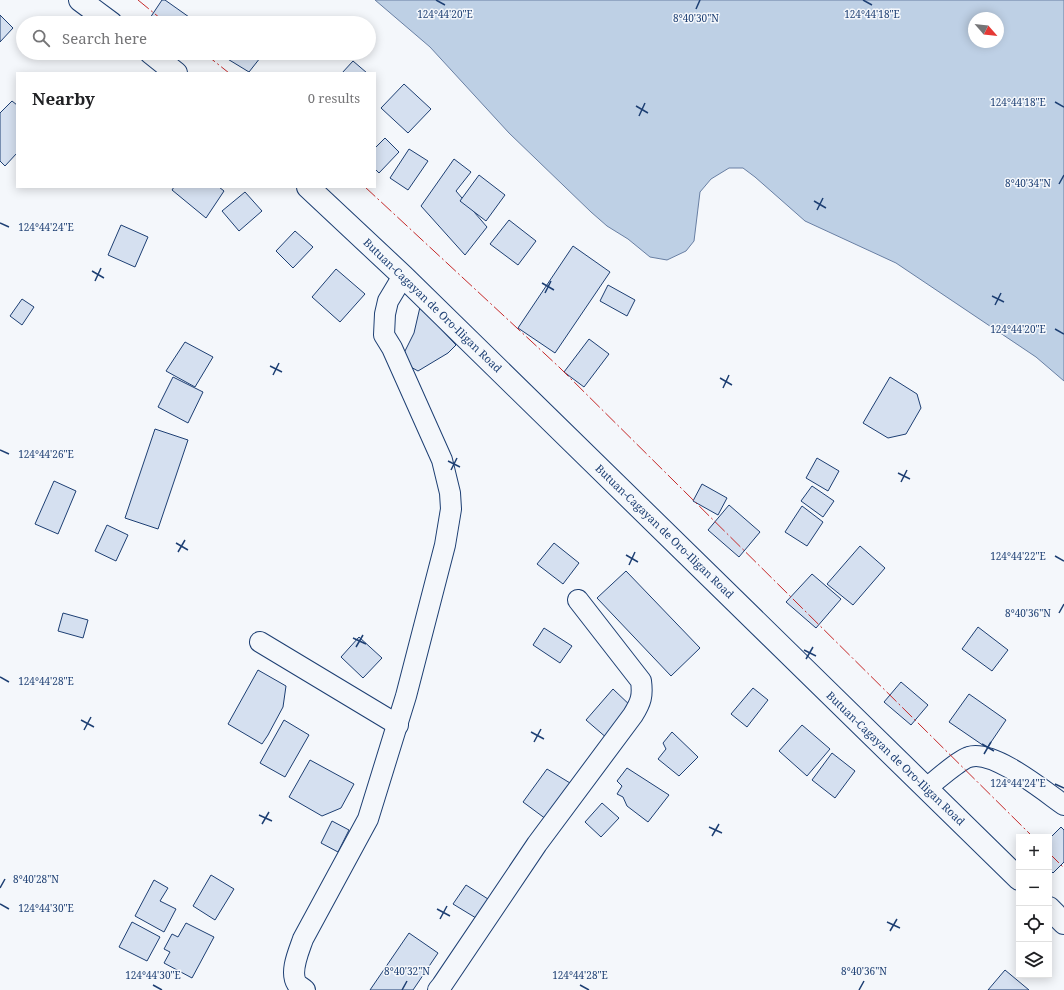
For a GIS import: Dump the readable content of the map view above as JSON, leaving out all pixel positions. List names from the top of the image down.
{
  "streets": {
    "highway": ["Butuan-Cagayan de Oro-Iligan Road"]
  },
  "north": "bottom right",
  "page": {
    "search": "Search here",
    "heading": ["Nearby", "0 results"],
    "map_buttons": ["+", "−"]
  },
  "coordinates": [
    "124°44'20\"E",
    "124°44'18\"E",
    "8°40'30\"N",
    "8°40'34\"N",
    "124°44'24\"E",
    "124°44'26\"E",
    "124°44'22\"E",
    "8°40'36\"N",
    "124°44'28\"E",
    "8°40'28\"N",
    "124°44'30\"E",
    "8°40'32\"N"
  ]
}
